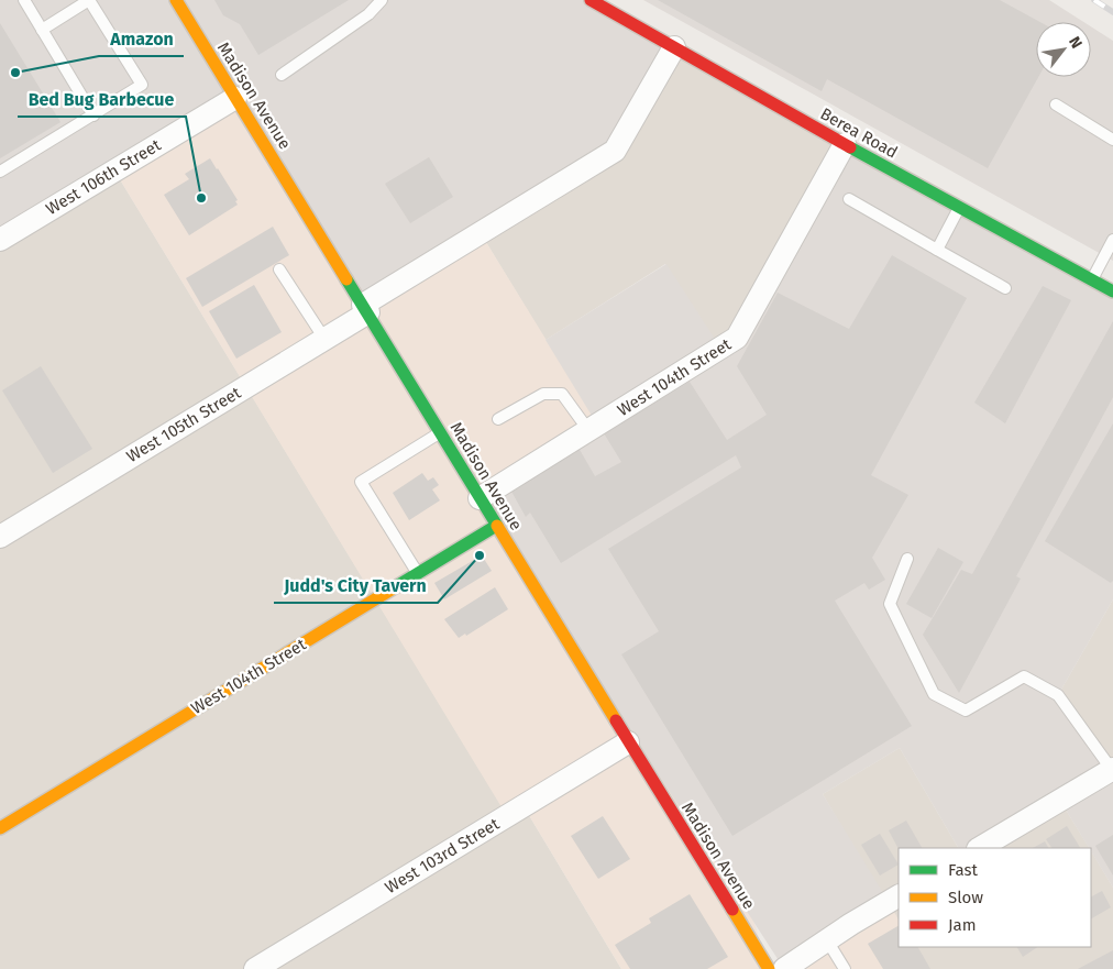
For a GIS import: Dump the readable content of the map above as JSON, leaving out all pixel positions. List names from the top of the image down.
{
  "streets": {
    "street": [
      "Madison Avenue",
      "Berea Road",
      "West 106th Street",
      "West 104th Street",
      "West 105th Street",
      "West 103rd Street"
    ]
  },
  "crossings": [
    ["Madison Avenue", "West 106th Street"],
    ["Madison Avenue", "West 104th Street"],
    ["Madison Avenue", "West 105th Street"],
    ["Madison Avenue", "West 103rd Street"],
    ["Berea Road", "West 104th Street"],
    ["Berea Road", "West 105th Street"]
  ],
  "places": ["Amazon", "Bed Bug Barbecue", "Judd's City Tavern"],
  "legend": ["Fast", "Slow", "Jam"],
  "north": "top right"
}
